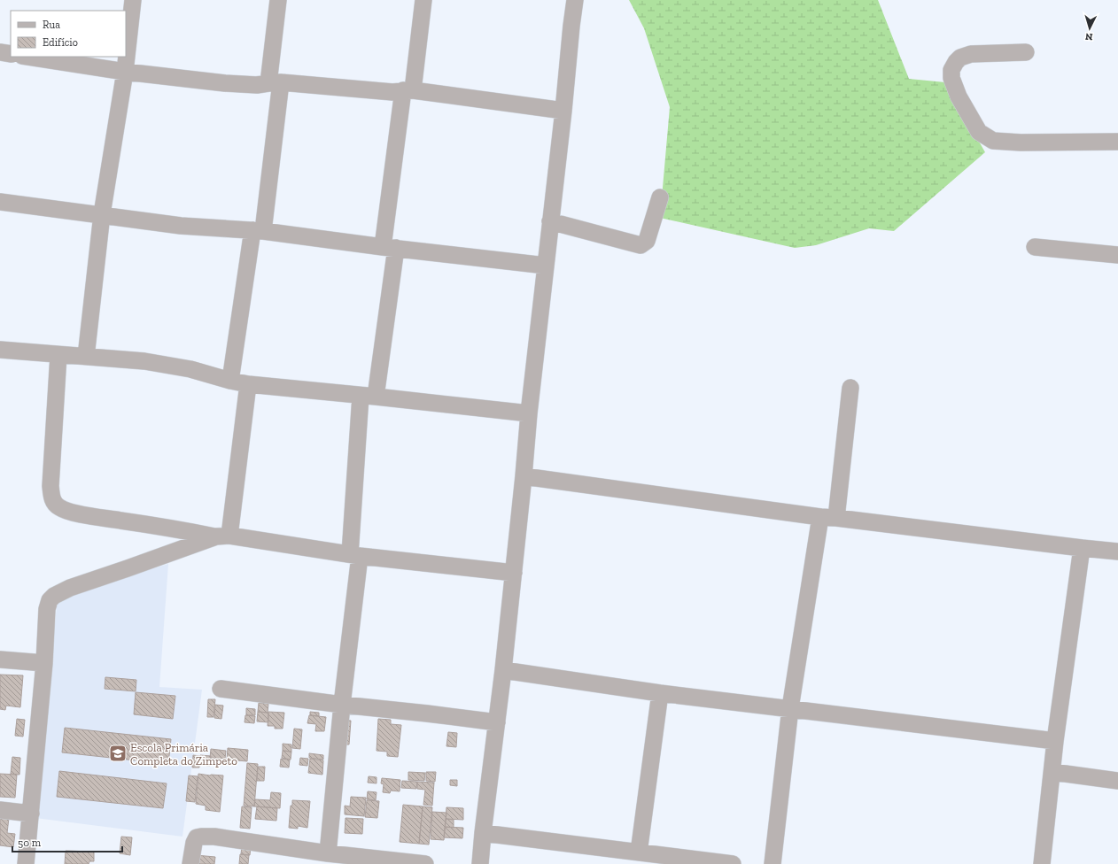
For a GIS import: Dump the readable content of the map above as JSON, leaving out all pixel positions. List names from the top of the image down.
{
  "places": {
    "school or university": ["Escola Primária Completa do Zimpeto"]
  },
  "legend": ["Rua", "Edifício"],
  "scale_bar": "50 m",
  "north": "bottom"
}
